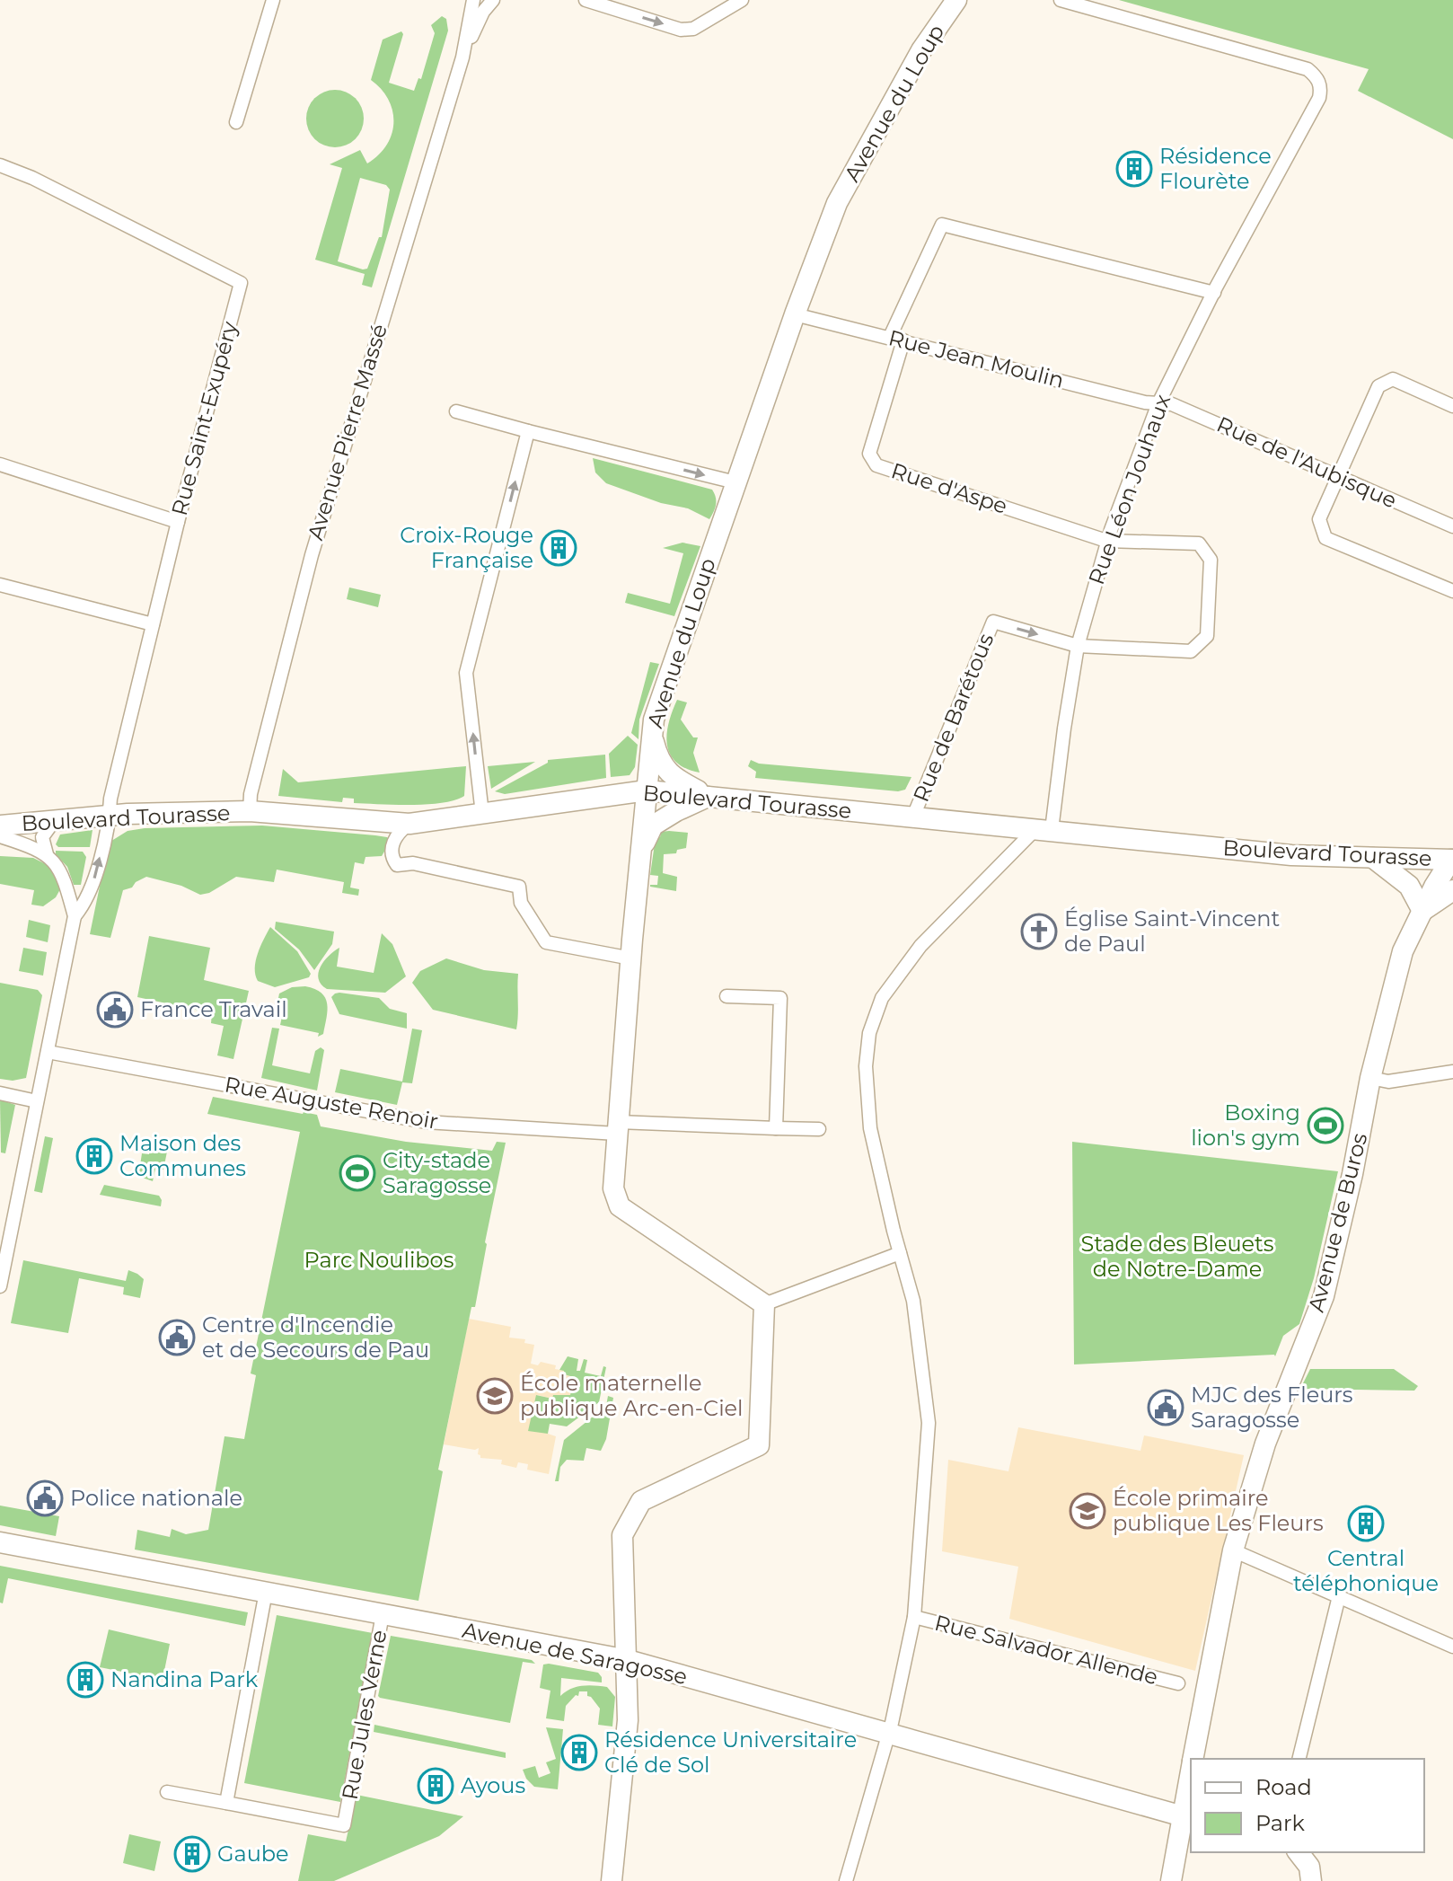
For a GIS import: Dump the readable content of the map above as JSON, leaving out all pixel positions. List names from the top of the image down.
{
  "streets": {
    "street": [
      "Avenue du Loup",
      "Rue Jean Moulin",
      "Rue Saint-Exupéry",
      "Avenue Pierre Massé",
      "Rue de l'Aubisque",
      "Rue d'Aspe",
      "Rue Léon Jouhaux",
      "Rue de Barétous",
      "Boulevard Tourasse",
      "Rue Auguste Renoir",
      "Avenue de Buros",
      "Rue Salvador Allende",
      "Avenue de Saragosse",
      "Rue Jules Verne"
    ]
  },
  "crossings": [
    ["Avenue du Loup", "Rue Jean Moulin"],
    ["Avenue du Loup", "Boulevard Tourasse"],
    ["Avenue du Loup", "Rue Auguste Renoir"],
    ["Rue Jean Moulin", "Rue de l'Aubisque"],
    ["Rue Jean Moulin", "Rue d'Aspe"],
    ["Rue Jean Moulin", "Rue Léon Jouhaux"],
    ["Rue Saint-Exupéry", "Boulevard Tourasse"],
    ["Avenue Pierre Massé", "Boulevard Tourasse"],
    ["Rue de l'Aubisque", "Rue Léon Jouhaux"],
    ["Rue d'Aspe", "Rue Léon Jouhaux"],
    ["Rue d'Aspe", "Rue de Barétous"],
    ["Rue Léon Jouhaux", "Rue de Barétous"],
    ["Rue Léon Jouhaux", "Boulevard Tourasse"],
    ["Rue de Barétous", "Boulevard Tourasse"],
    ["Boulevard Tourasse", "Avenue de Buros"],
    ["Avenue de Buros", "Avenue de Saragosse"],
    ["Avenue de Saragosse", "Rue Jules Verne"]
  ],
  "parks": ["Stade des Bleuets de Notre-Dame", "Parc Noulibos"],
  "places": {
    "building": [
      "Résidence Flourète",
      "Croix-Rouge Française",
      "Maison des Communes",
      "Central téléphonique",
      "Nandina Park",
      "Résidence Universitaire Clé de Sol",
      "Ayous",
      "Gaube"
    ],
    "church": ["Église Saint-Vincent de Paul"],
    "public building": [
      "France Travail",
      "Centre d'Incendie et de Secours de Pau",
      "MJC des Fleurs Saragosse",
      "Police nationale"
    ],
    "sports": ["Boxing lion's gym", "City-stade Saragosse"],
    "school or university": ["École maternelle publique Arc-en-Ciel", "École primaire publique Les Fleurs"]
  },
  "legend": ["Road", "Park"]
}
